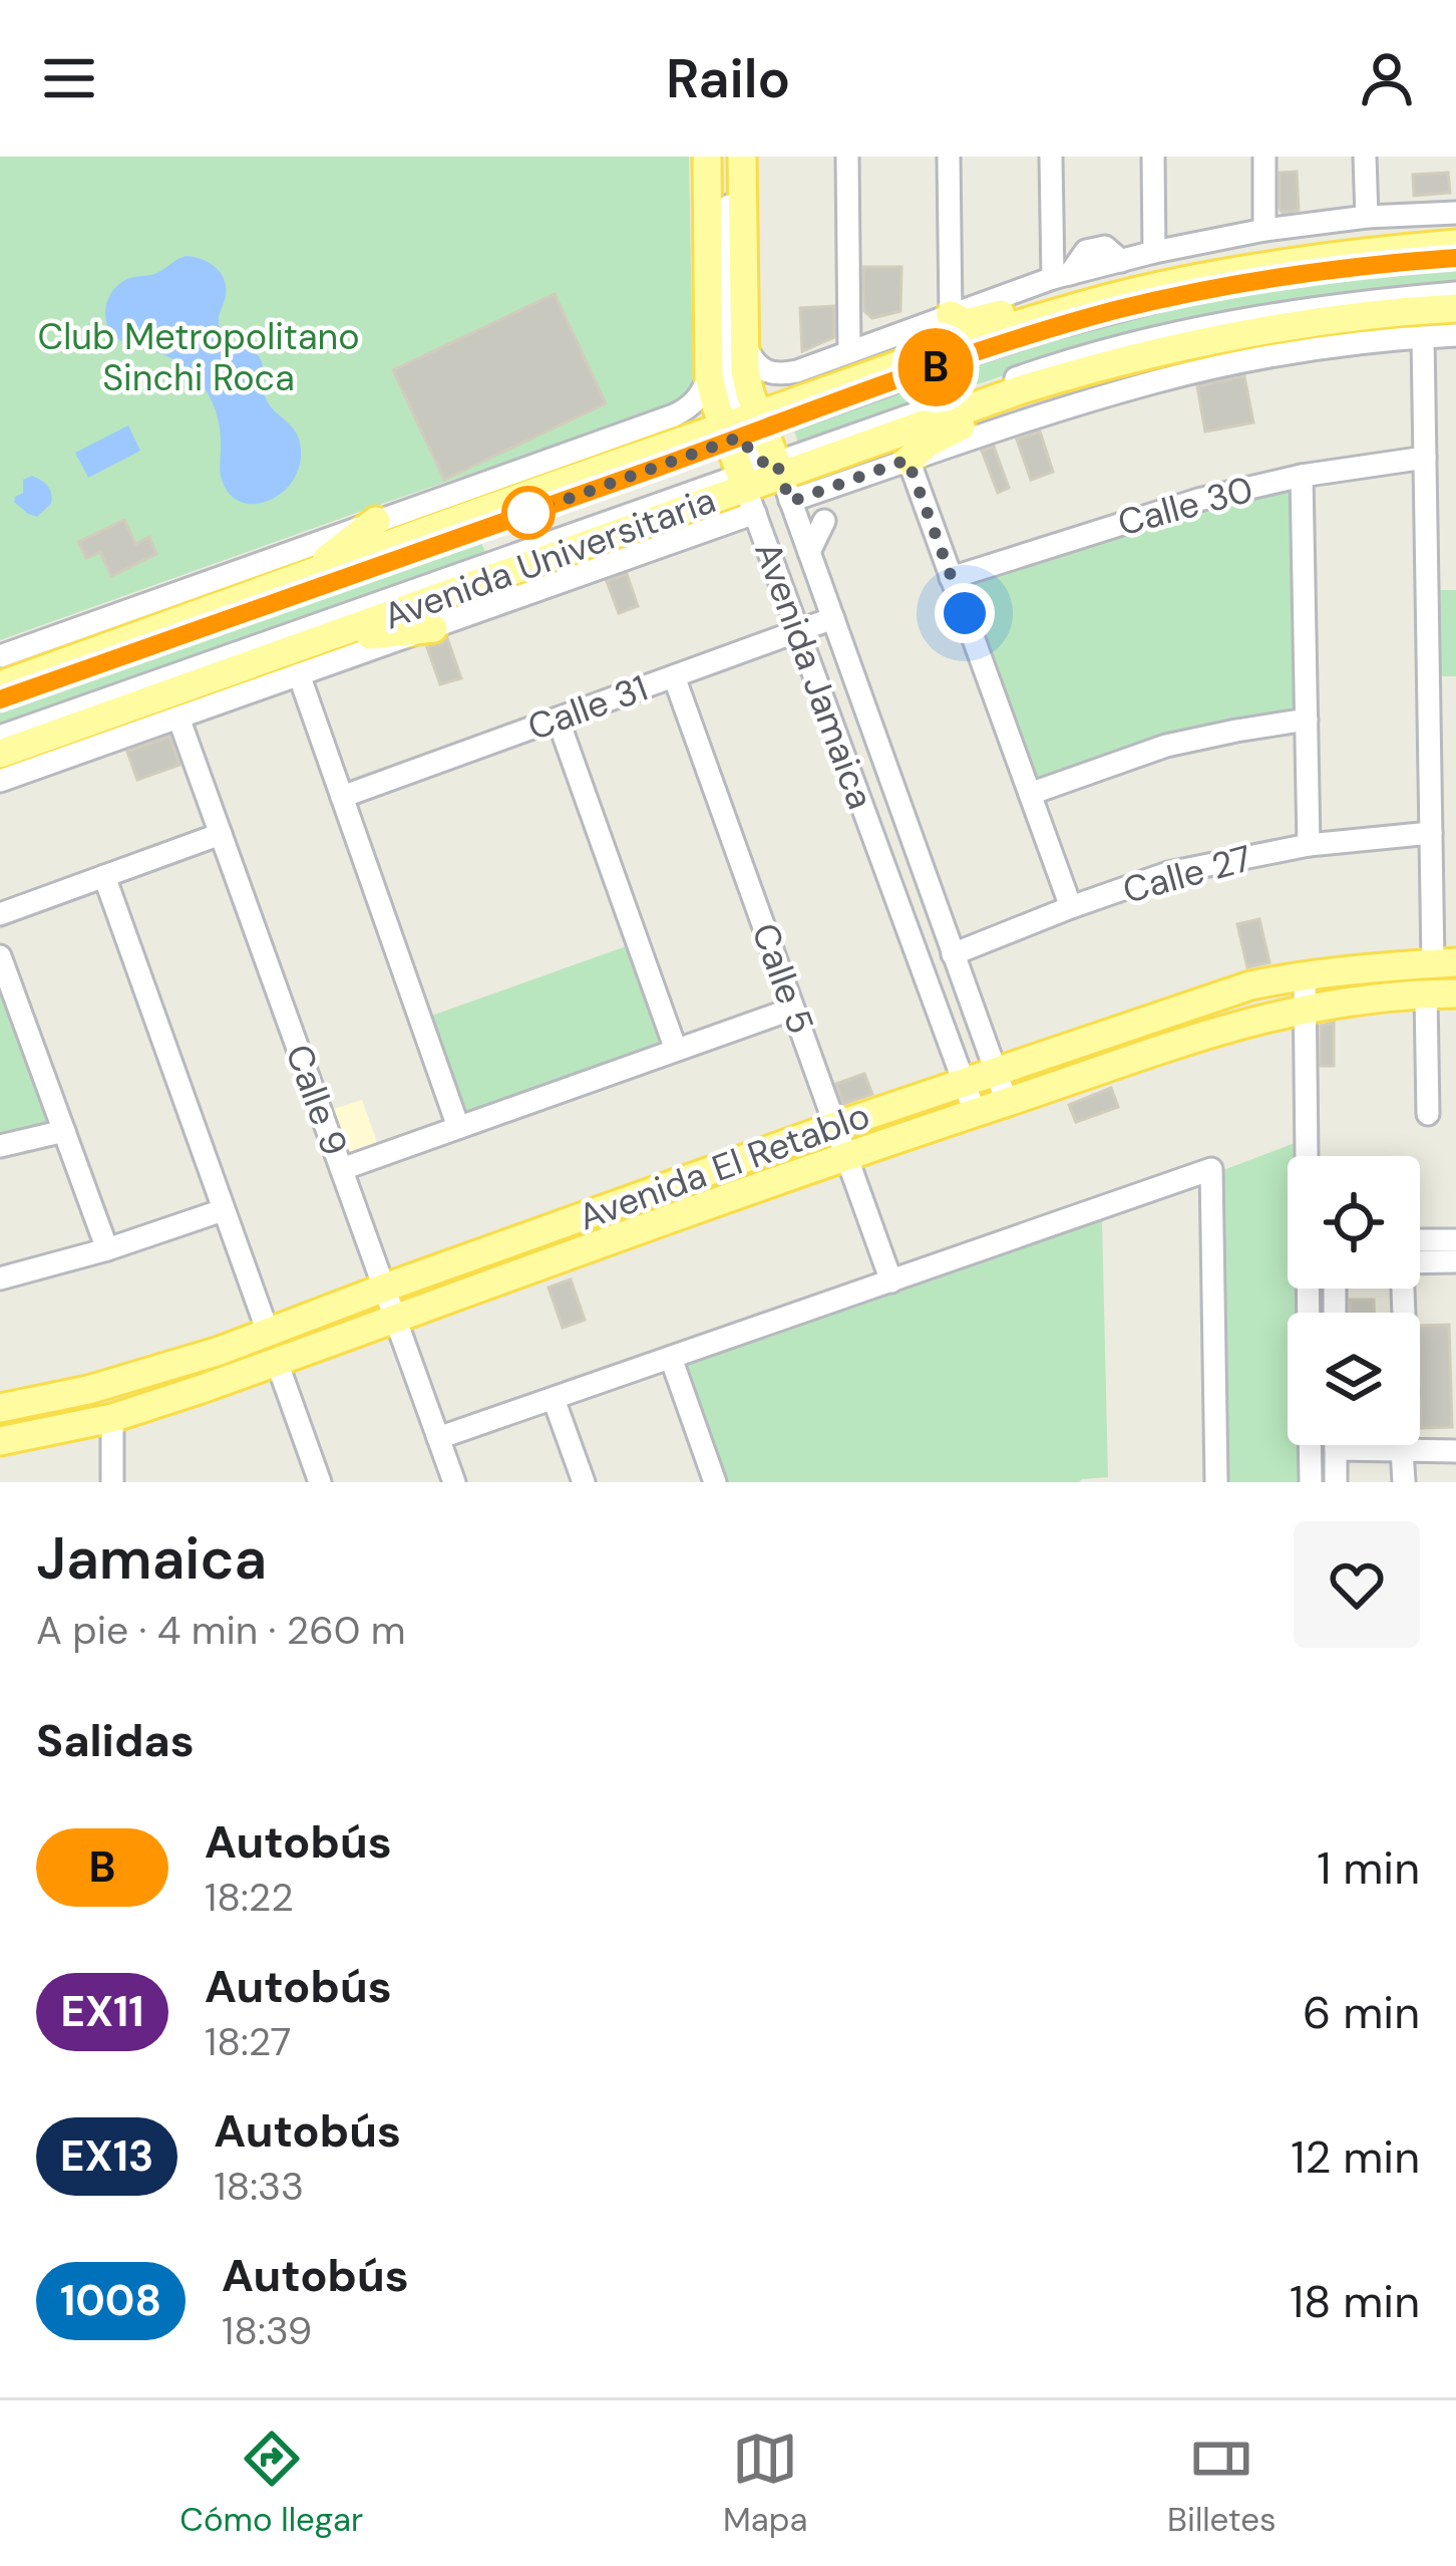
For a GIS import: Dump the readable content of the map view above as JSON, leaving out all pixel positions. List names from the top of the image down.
{
  "streets": {
    "main road": ["Avenida Universitaria", "Avenida Jamaica", "Avenida El Retablo"],
    "street": [
      "Calle 30",
      "Calle 31",
      "Calle 27",
      "Calle 5",
      "Calle 9"
    ]
  },
  "crossings": [
    ["Avenida Universitaria", "Avenida Jamaica"],
    ["Avenida Universitaria", "Calle 9"],
    ["Avenida Jamaica", "Calle 31"],
    ["Avenida Jamaica", "Calle 27"],
    ["Avenida Jamaica", "Avenida El Retablo"],
    ["Calle 31", "Calle 5"],
    ["Calle 5", "Avenida El Retablo"],
    ["Calle 9", "Avenida El Retablo"]
  ],
  "parks": ["Club Metropolitano Sinchi Roca"],
  "lines": ["bus line B"],
  "page": {
    "header": "Railo",
    "on_map": "B",
    "heading": [
      ["Jamaica", "A pie · 4 min · 260 m"],
      "Salidas"
    ],
    "list": [
      {
        "mark": "B",
        "name": "Autobús",
        "note": "18:22",
        "value": "1 min"
      },
      {
        "mark": "EX11",
        "name": "Autobús",
        "note": "18:27",
        "value": "6 min"
      },
      {
        "mark": "EX13",
        "name": "Autobús",
        "note": "18:33",
        "value": "12 min"
      },
      {
        "mark": "1008",
        "name": "Autobús",
        "note": "18:39",
        "value": "18 min"
      }
    ],
    "tabs": ["Cómo llegar", "Mapa", "Billetes"]
  }
}
